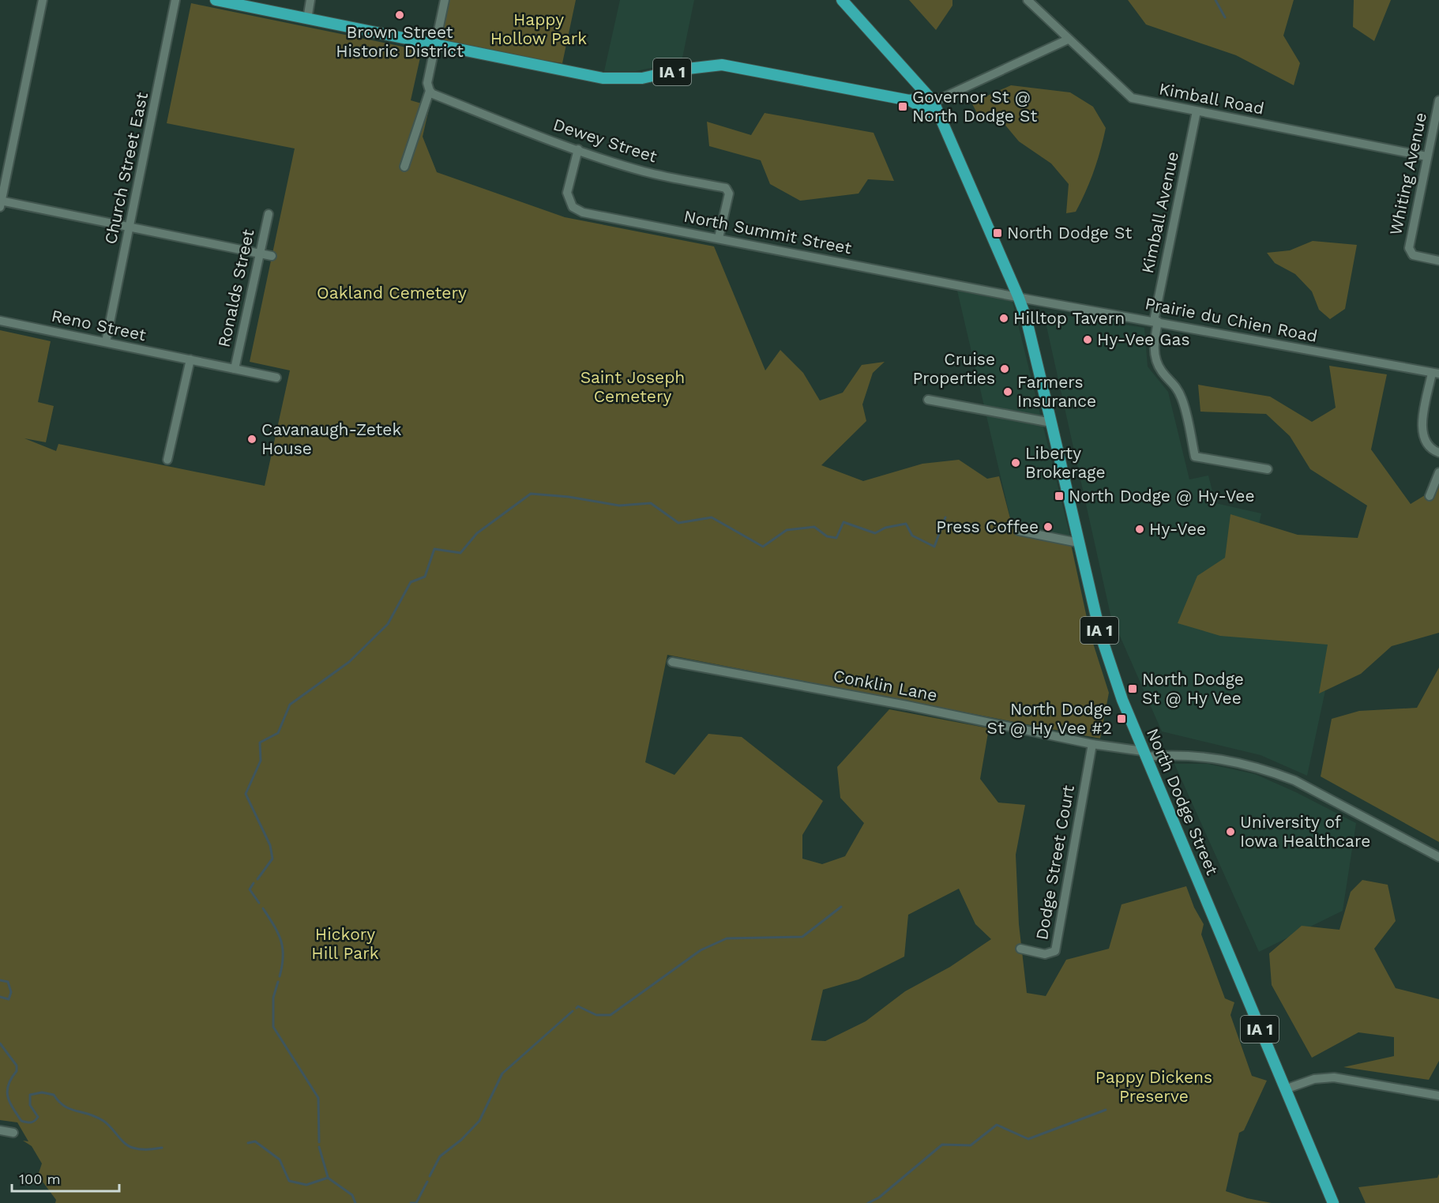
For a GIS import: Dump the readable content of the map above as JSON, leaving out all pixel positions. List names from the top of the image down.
{
  "streets": {
    "main road": ["IA 1", "North Dodge Street"],
    "street": [
      "Kimball Road",
      "Dewey Street",
      "Church Street East",
      "Whiting Avenue",
      "Kimball Avenue",
      "North Summit Street",
      "Ronalds Street",
      "Prairie du Chien Road",
      "Reno Street",
      "Conklin Lane",
      "Dodge Street Court"
    ]
  },
  "crossings": [
    ["IA 1", "North Dodge Street"],
    ["Kimball Road", "Whiting Avenue"],
    ["Kimball Road", "Kimball Avenue"],
    ["Dewey Street", "North Summit Street"],
    ["Church Street East", "Reno Street"],
    ["Kimball Avenue", "Prairie du Chien Road"],
    ["North Summit Street", "Prairie du Chien Road"],
    ["North Summit Street", "North Dodge Street"],
    ["Ronalds Street", "Reno Street"],
    ["Prairie du Chien Road", "North Dodge Street"],
    ["Conklin Lane", "North Dodge Street"],
    ["Conklin Lane", "Dodge Street Court"]
  ],
  "parks": [
    "Happy Hollow Park",
    "Oakland Cemetery",
    "Saint Joseph Cemetery",
    "Hickory Hill Park",
    "Pappy Dickens Preserve"
  ],
  "places": {
    "other": [
      "Brown Street Historic District",
      "Hilltop Tavern",
      "Hy-Vee Gas",
      "Cruise Properties",
      "Farmers Insurance",
      "Cavanaugh-Zetek House",
      "Liberty Brokerage",
      "Press Coffee",
      "Hy-Vee",
      "University of Iowa Healthcare"
    ],
    "transit": [
      "Governor St @ North Dodge St",
      "North Dodge St",
      "North Dodge @ Hy-Vee",
      "North Dodge St @ Hy Vee",
      "North Dodge St @ Hy Vee #2"
    ]
  },
  "scale_bar": "100 m"
}
